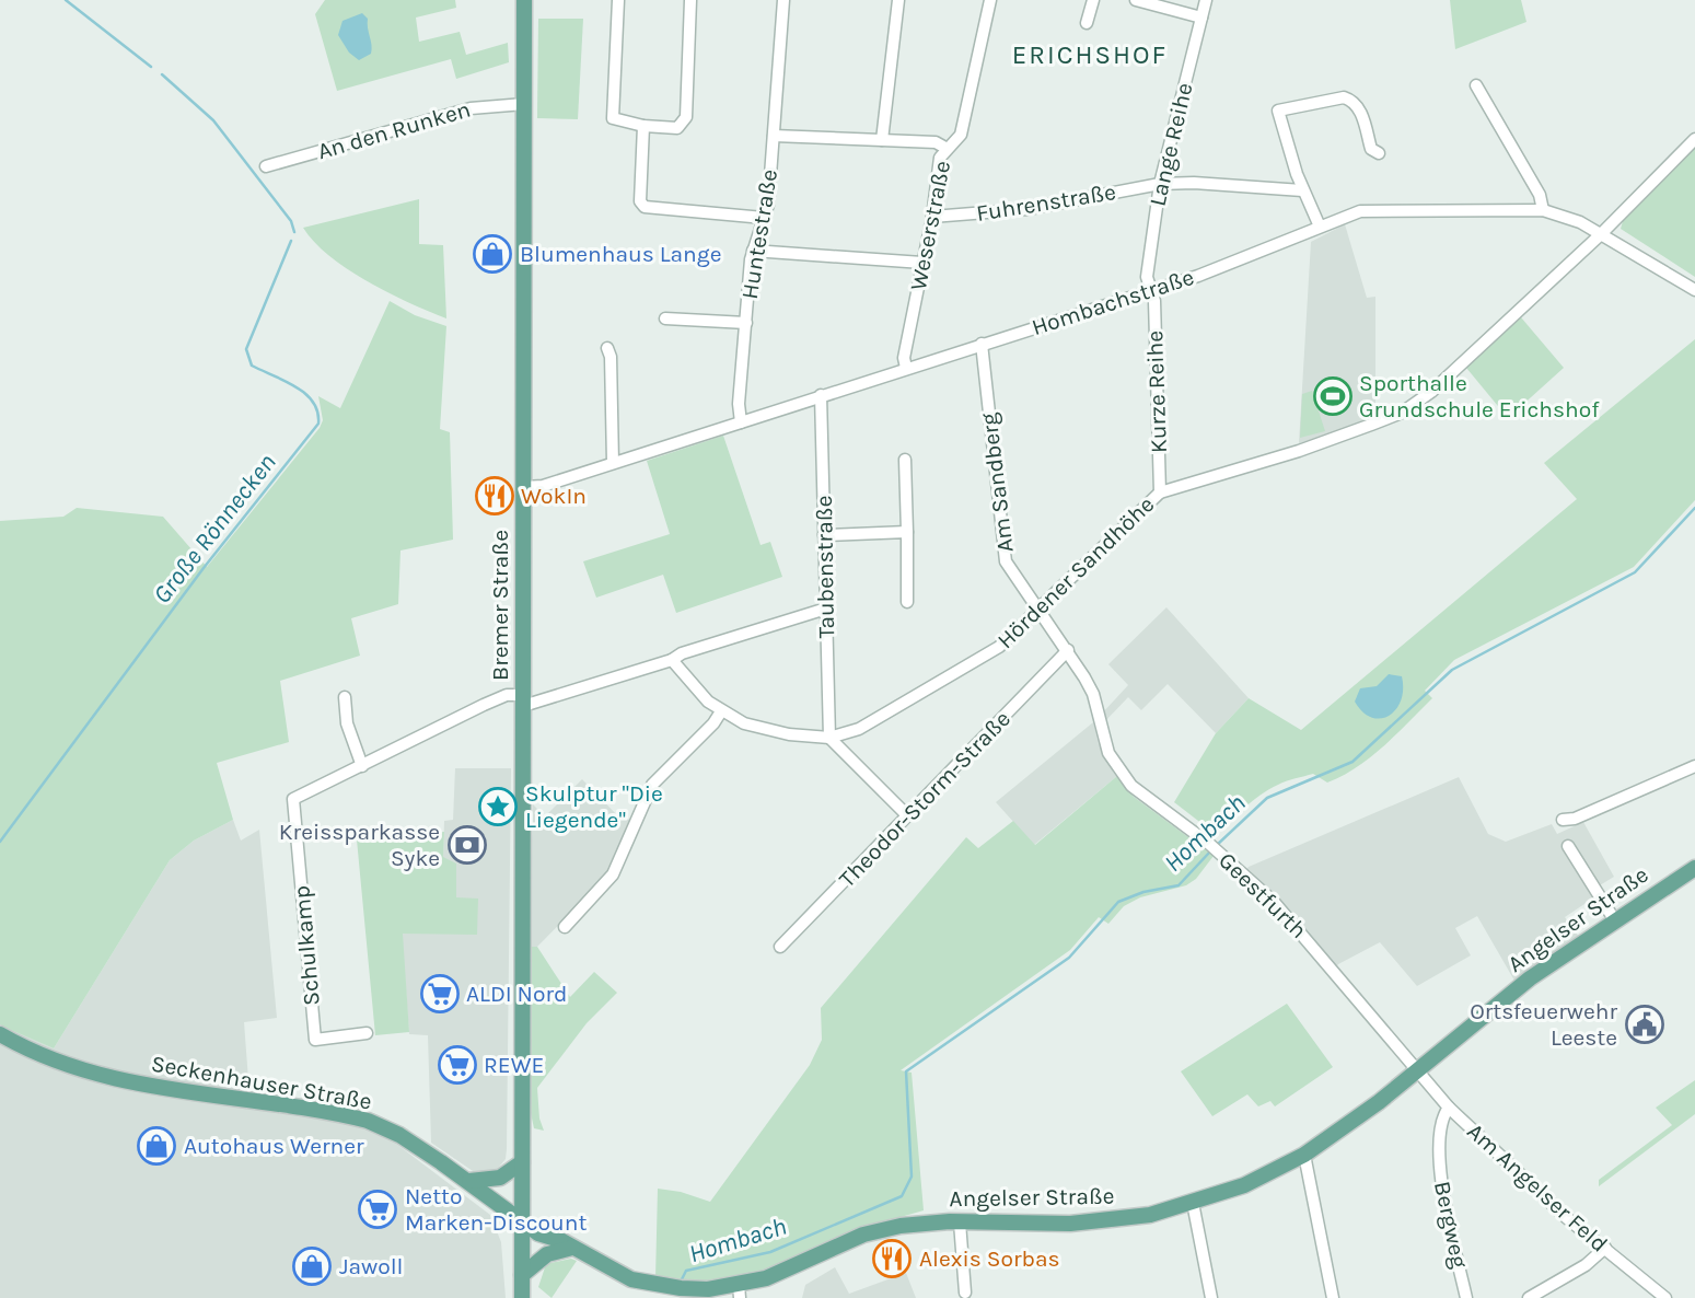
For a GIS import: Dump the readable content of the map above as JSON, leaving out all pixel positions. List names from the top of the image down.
{
  "streets": {
    "main road": ["Bremer Straße", "Angelser Straße", "Seckenhauser Straße"],
    "street": [
      "An den Runken",
      "Lange Reihe",
      "Fuhrenstraße",
      "Weserstraße",
      "Huntestraße",
      "Hombachstraße",
      "Kurze Reihe",
      "Am Sandberg",
      "Taubenstraße",
      "Hördener Sandhöhe",
      "Theodor-Storm-Straße",
      "Geestfurth",
      "Schulkamp",
      "Am Angelser Feld",
      "Bergweg"
    ]
  },
  "crossings": [
    ["An den Runken", "Bremer Straße"],
    ["Lange Reihe", "Fuhrenstraße"],
    ["Lange Reihe", "Hombachstraße"],
    ["Lange Reihe", "Kurze Reihe"],
    ["Fuhrenstraße", "Weserstraße"],
    ["Weserstraße", "Hombachstraße"],
    ["Huntestraße", "Hombachstraße"],
    ["Hombachstraße", "Kurze Reihe"],
    ["Hombachstraße", "Am Sandberg"],
    ["Hombachstraße", "Taubenstraße"],
    ["Hombachstraße", "Hördener Sandhöhe"],
    ["Hombachstraße", "Bremer Straße"],
    ["Kurze Reihe", "Hördener Sandhöhe"],
    ["Am Sandberg", "Hördener Sandhöhe"],
    ["Am Sandberg", "Geestfurth"],
    ["Taubenstraße", "Hördener Sandhöhe"],
    ["Hördener Sandhöhe", "Geestfurth"],
    ["Bremer Straße", "Angelser Straße"],
    ["Bremer Straße", "Seckenhauser Straße"],
    ["Theodor-Storm-Straße", "Geestfurth"],
    ["Geestfurth", "Angelser Straße"],
    ["Geestfurth", "Am Angelser Feld"],
    ["Angelser Straße", "Seckenhauser Straße"],
    ["Angelser Straße", "Am Angelser Feld"],
    ["Am Angelser Feld", "Bergweg"]
  ],
  "districts": ["ERICHSHOF"],
  "water": ["Große Rönnecken", "Hombach"],
  "places": {
    "shop": ["Blumenhaus Lange", "Autohaus Werner", "Jawoll"],
    "sports": ["Sporthalle Grundschule Erichshof"],
    "restaurant": ["WokIn", "Alexis Sorbas"],
    "place": ["Skulptur \"Die Liegende\""],
    "bank": ["Kreissparkasse Syke"],
    "supermarket": ["ALDI Nord", "REWE", "Netto Marken-Discount"],
    "public building": ["Ortsfeuerwehr Leeste"]
  }
}
